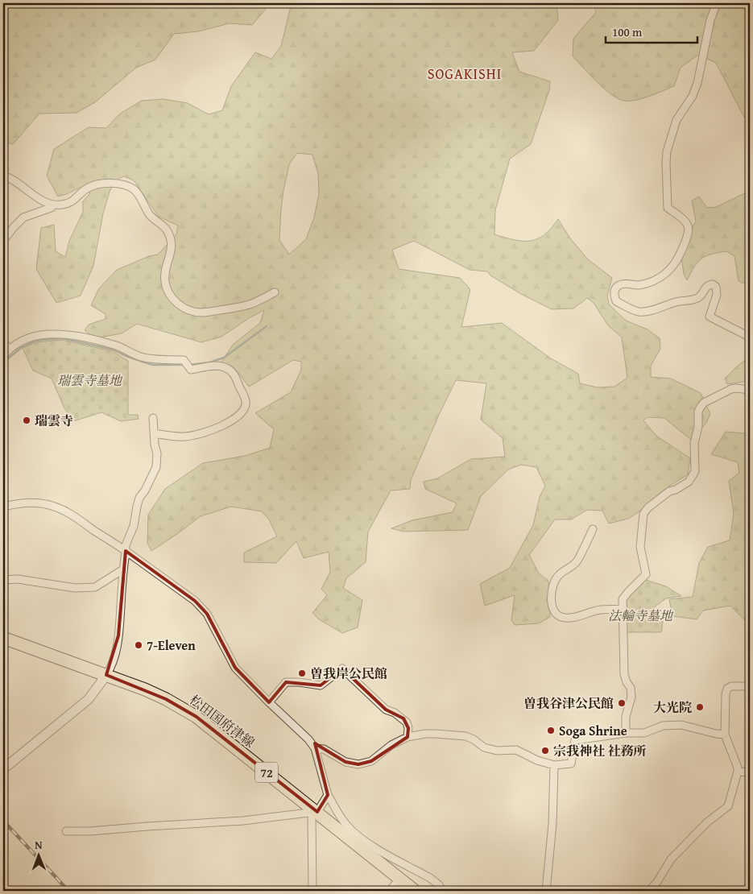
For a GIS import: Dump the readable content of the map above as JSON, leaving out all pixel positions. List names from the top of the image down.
{
  "streets": {
    "main road": ["松田国府津線", "72"]
  },
  "districts": ["SOGAKISHI"],
  "parks": ["瑞雲寺墓地", "法輪寺墓地"],
  "places": [
    "瑞雲寺",
    "7-Eleven",
    "曽我岸公民館",
    "曽我谷津公民館",
    "大光院",
    "Soga Shrine",
    "宗我神社 社務所"
  ],
  "scale_bar": "100 m",
  "north": "top"
}
